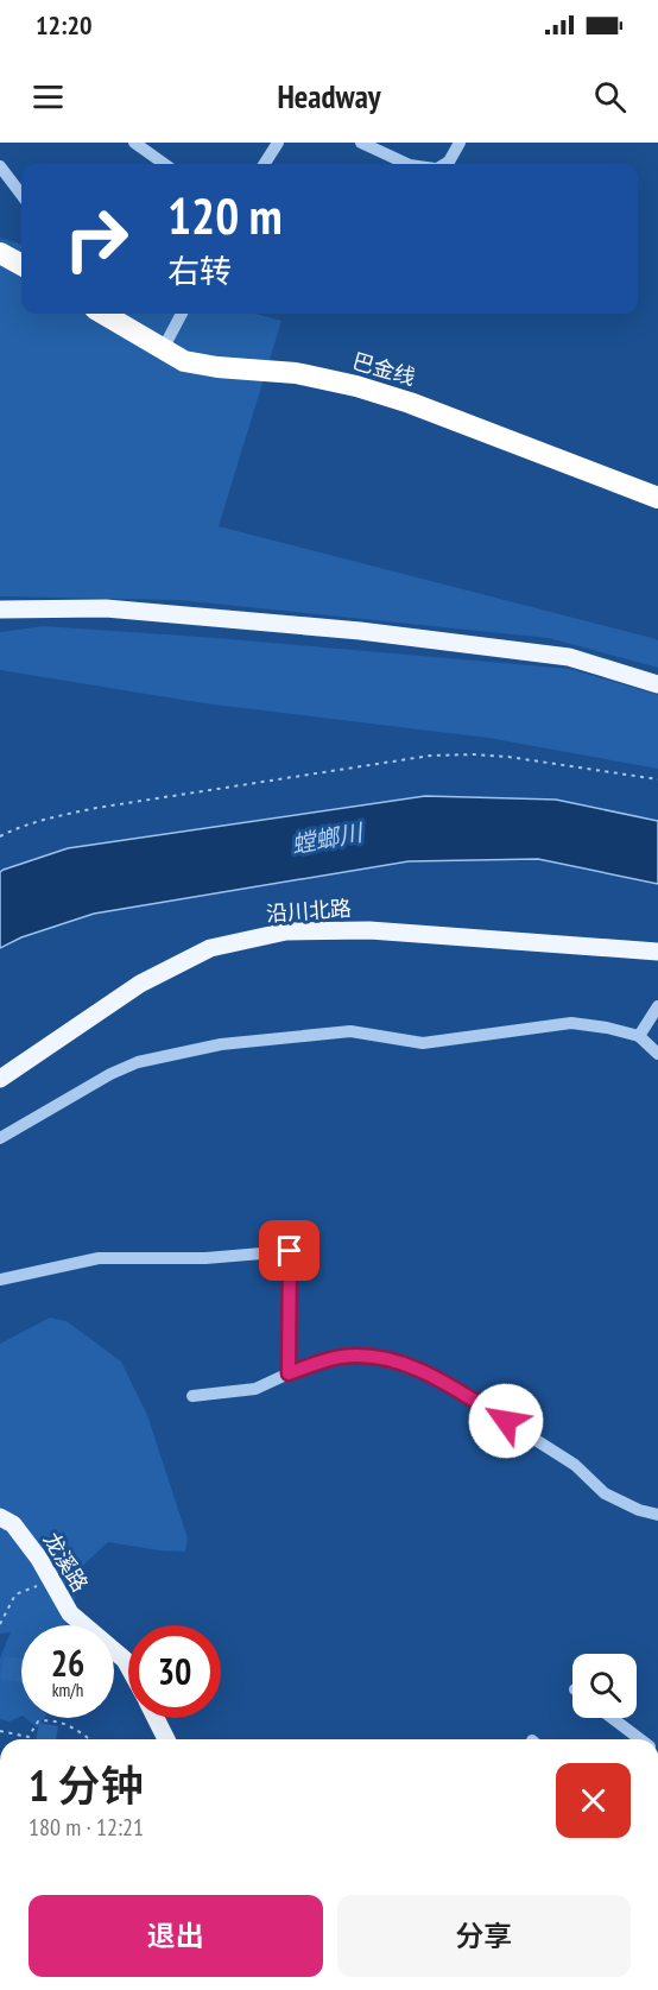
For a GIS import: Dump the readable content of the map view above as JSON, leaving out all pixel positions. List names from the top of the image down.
{
  "streets": {
    "highway": ["巴金线"],
    "main road": ["沿川北路", "龙溪路"]
  },
  "water": ["螳螂川"],
  "page": {
    "status": "12:20",
    "header": "Headway",
    "turn": ["120 m", "右转"],
    "speed": "26 km/h",
    "limit": "30",
    "heading": ["1 分钟", "180 m · 12:21"],
    "buttons": ["退出", "分享"]
  }
}
